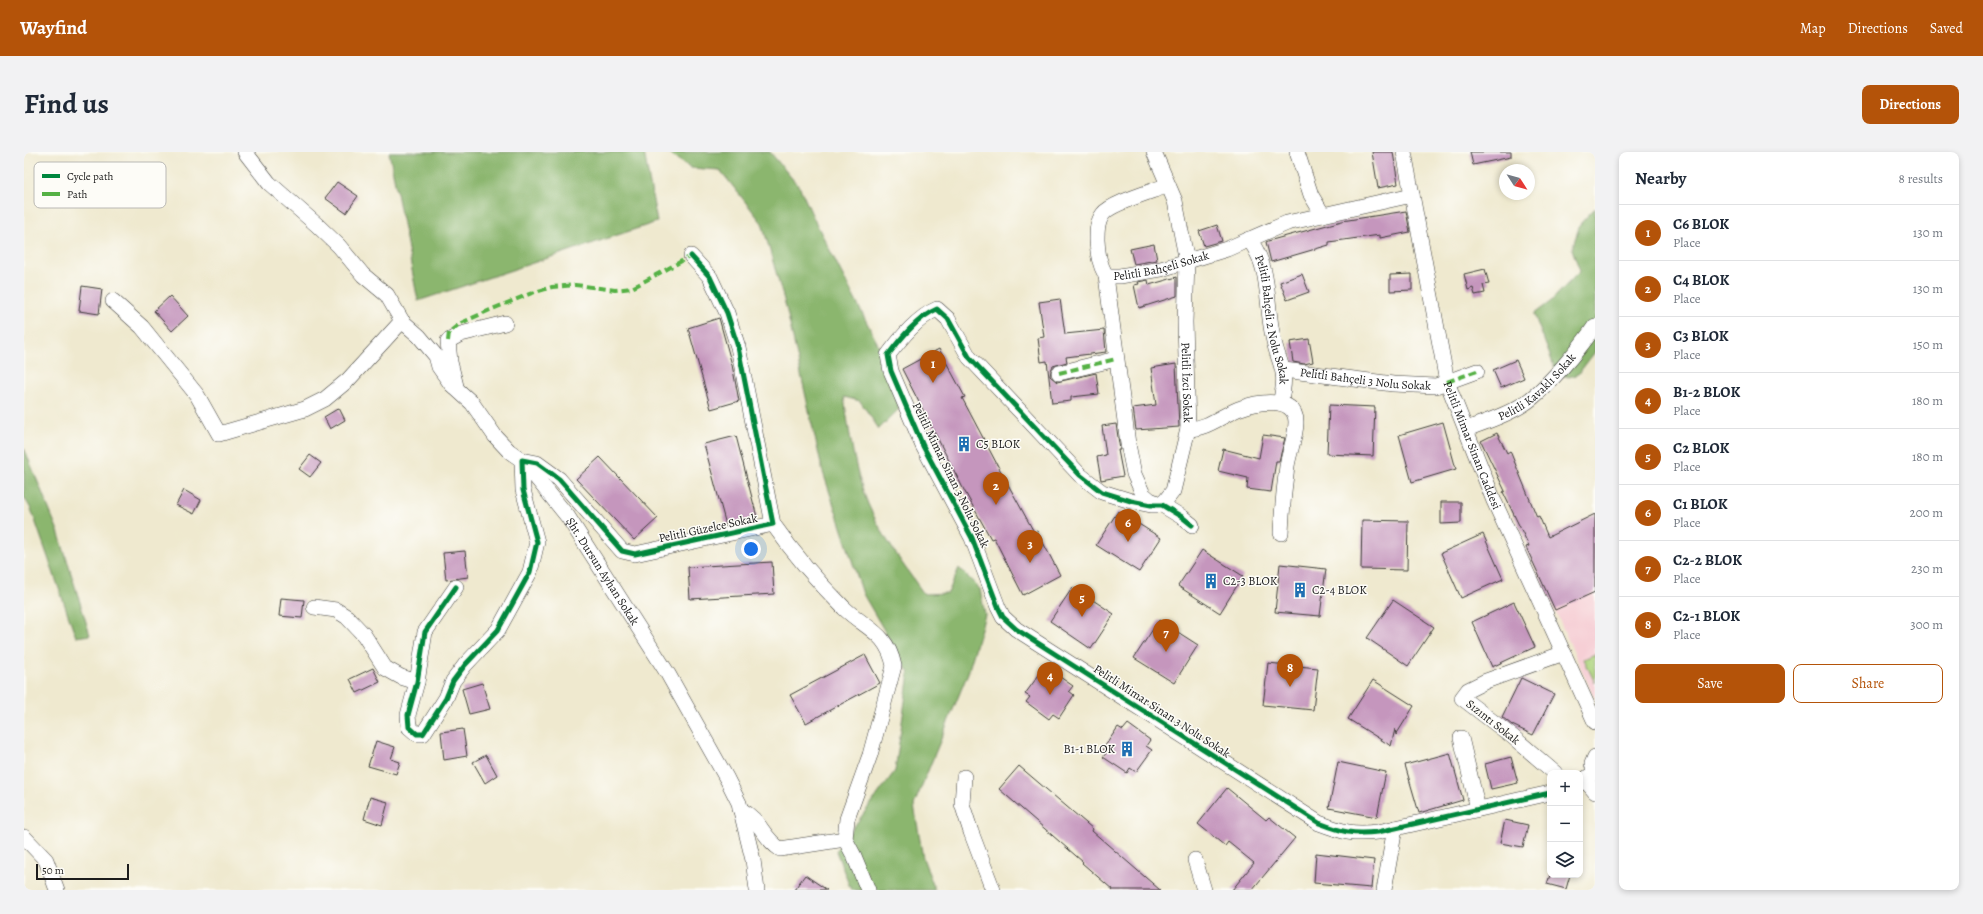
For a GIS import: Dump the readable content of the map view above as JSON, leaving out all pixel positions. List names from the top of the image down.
{
  "streets": {
    "street": [
      "Pelitli Bahçeli Sokak",
      "Pelitli Bahçeli 2 Nolu Sokak",
      "Pelitli Bahçeli 3 Nolu Sokak",
      "Pelitli İzci Sokak",
      "Pelitli Kavaklı Sokak",
      "Pelitli Mimar Sinan Caddesi",
      "Pelitli Mimar Sinan 3 Nolu Sokak",
      "Pelitli Güzelce Sokak",
      "Şht. Dursun Ayhan Sokak",
      "Sızıntı Sokak"
    ]
  },
  "crossings": [
    ["Pelitli Bahçeli Sokak", "Pelitli Bahçeli 2 Nolu Sokak"],
    ["Pelitli Bahçeli Sokak", "Pelitli İzci Sokak"],
    ["Pelitli Bahçeli Sokak", "Pelitli Mimar Sinan Caddesi"],
    ["Pelitli Bahçeli Sokak", "Pelitli Mimar Sinan 3 Nolu Sokak"],
    ["Pelitli Bahçeli 2 Nolu Sokak", "Pelitli Bahçeli 3 Nolu Sokak"],
    ["Pelitli Bahçeli 2 Nolu Sokak", "Pelitli İzci Sokak"],
    ["Pelitli Bahçeli 3 Nolu Sokak", "Pelitli Mimar Sinan Caddesi"],
    ["Pelitli Kavaklı Sokak", "Pelitli Mimar Sinan Caddesi"],
    ["Pelitli Mimar Sinan Caddesi", "Sızıntı Sokak"],
    ["Pelitli Güzelce Sokak", "Şht. Dursun Ayhan Sokak"]
  ],
  "places": {
    "building": [
      "C5 BLOK",
      "C2-3 BLOK",
      "C2-4 BLOK",
      "B1-1 BLOK"
    ]
  },
  "legend": ["Cycle path", "Path"],
  "scale_bar": "50 m",
  "north": "bottom right",
  "page": {
    "header": "Wayfind",
    "nav": ["Map", "Directions", "Saved"],
    "title": "Find us",
    "buttons": [
      "Directions",
      ["Save", "Share"]
    ],
    "heading": ["Nearby", "8 results"],
    "list": [
      {
        "mark": "1",
        "name": "C6 BLOK",
        "note": "Place",
        "value": "130 m"
      },
      {
        "mark": "2",
        "name": "C4 BLOK",
        "note": "Place",
        "value": "130 m"
      },
      {
        "mark": "3",
        "name": "C3 BLOK",
        "note": "Place",
        "value": "150 m"
      },
      {
        "mark": "4",
        "name": "B1-2 BLOK",
        "note": "Place",
        "value": "180 m"
      },
      {
        "mark": "5",
        "name": "C2 BLOK",
        "note": "Place",
        "value": "180 m"
      },
      {
        "mark": "6",
        "name": "C1 BLOK",
        "note": "Place",
        "value": "200 m"
      },
      {
        "mark": "7",
        "name": "C2-2 BLOK",
        "note": "Place",
        "value": "230 m"
      },
      {
        "mark": "8",
        "name": "C2-1 BLOK",
        "note": "Place",
        "value": "300 m"
      }
    ],
    "pins": [
      "1",
      "2",
      "6",
      "3",
      "5",
      "7",
      "8",
      "4"
    ],
    "map_buttons": ["+", "−"],
    "scale": "50 m"
  }
}
